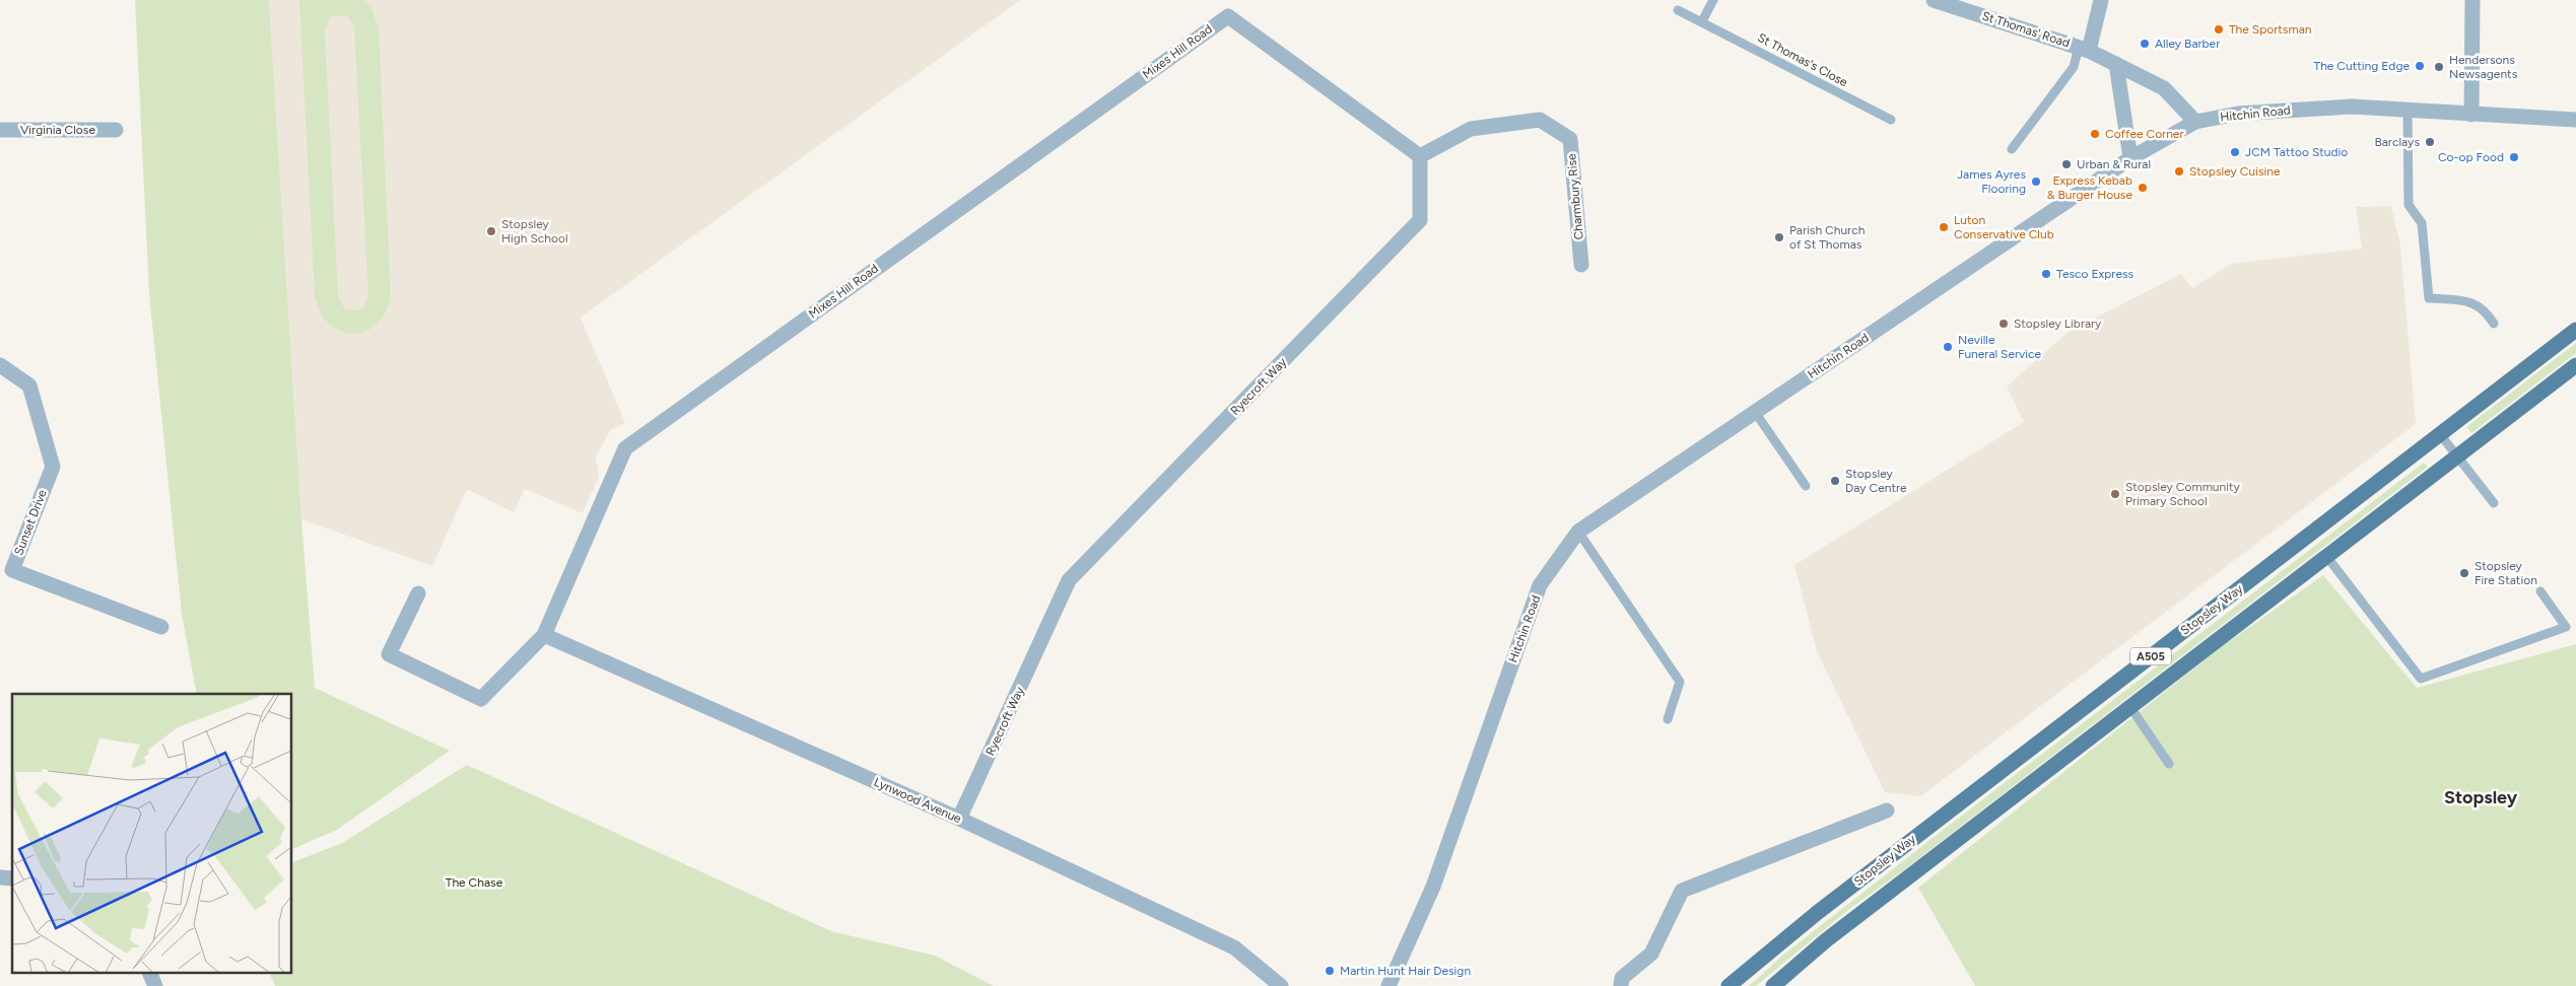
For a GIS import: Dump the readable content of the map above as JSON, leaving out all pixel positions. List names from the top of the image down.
{
  "streets": {
    "main road": ["Stopsley Way", "A505"],
    "street": [
      "St Thomas' Road",
      "Mixes Hill Road",
      "Hitchin Road",
      "Virginia Close",
      "Charmbury Rise",
      "Ryecroft Way",
      "Sunset Drive",
      "Lynwood Avenue"
    ],
    "lane": ["St Thomas's Close"]
  },
  "crossings": [
    ["St Thomas' Road", "Hitchin Road"],
    ["Mixes Hill Road", "Charmbury Rise"],
    ["Mixes Hill Road", "Ryecroft Way"],
    ["Mixes Hill Road", "Lynwood Avenue"],
    ["Charmbury Rise", "Ryecroft Way"],
    ["Ryecroft Way", "Lynwood Avenue"]
  ],
  "districts": ["Stopsley"],
  "parks": ["The Chase"],
  "places": [
    "The Sportsman",
    "Alley Barber",
    "The Cutting Edge",
    "Hendersons Newsagents",
    "Coffee Corner",
    "Barclays",
    "JCM Tattoo Studio",
    "Co-op Food",
    "Urban & Rural",
    "Stopsley Cuisine",
    "James Ayres Flooring",
    "Express Kebab & Burger House",
    "Luton Conservative Club",
    "Stopsley High School",
    "Parish Church of St Thomas",
    "Tesco Express",
    "Stopsley Library",
    "Neville Funeral Service",
    "Stopsley Day Centre",
    "Stopsley Community Primary School",
    "Stopsley Fire Station",
    "Martin Hunt Hair Design"
  ]
}
